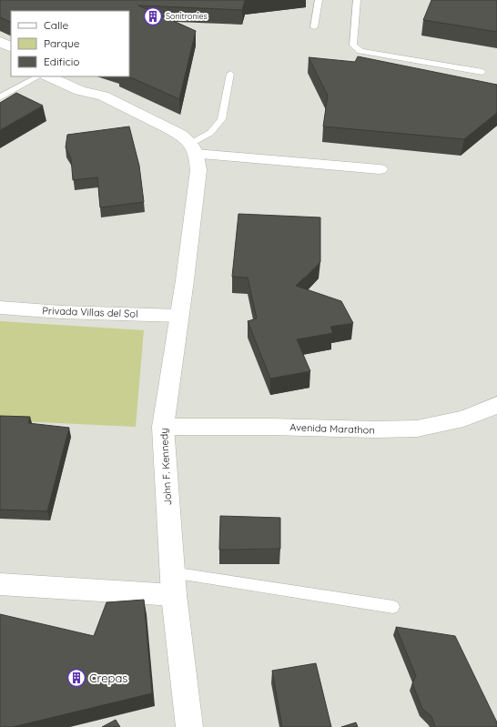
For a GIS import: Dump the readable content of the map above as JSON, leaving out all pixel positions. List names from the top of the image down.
{
  "streets": {
    "street": ["Privada Villas del Sol", "Avenida Marathon", "John F. Kennedy"]
  },
  "crossings": [
    ["Privada Villas del Sol", "John F. Kennedy"],
    ["Avenida Marathon", "John F. Kennedy"]
  ],
  "places": {
    "building": ["Sonitronies", "Crepas"]
  },
  "legend": ["Calle", "Parque", "Edificio"]
}
